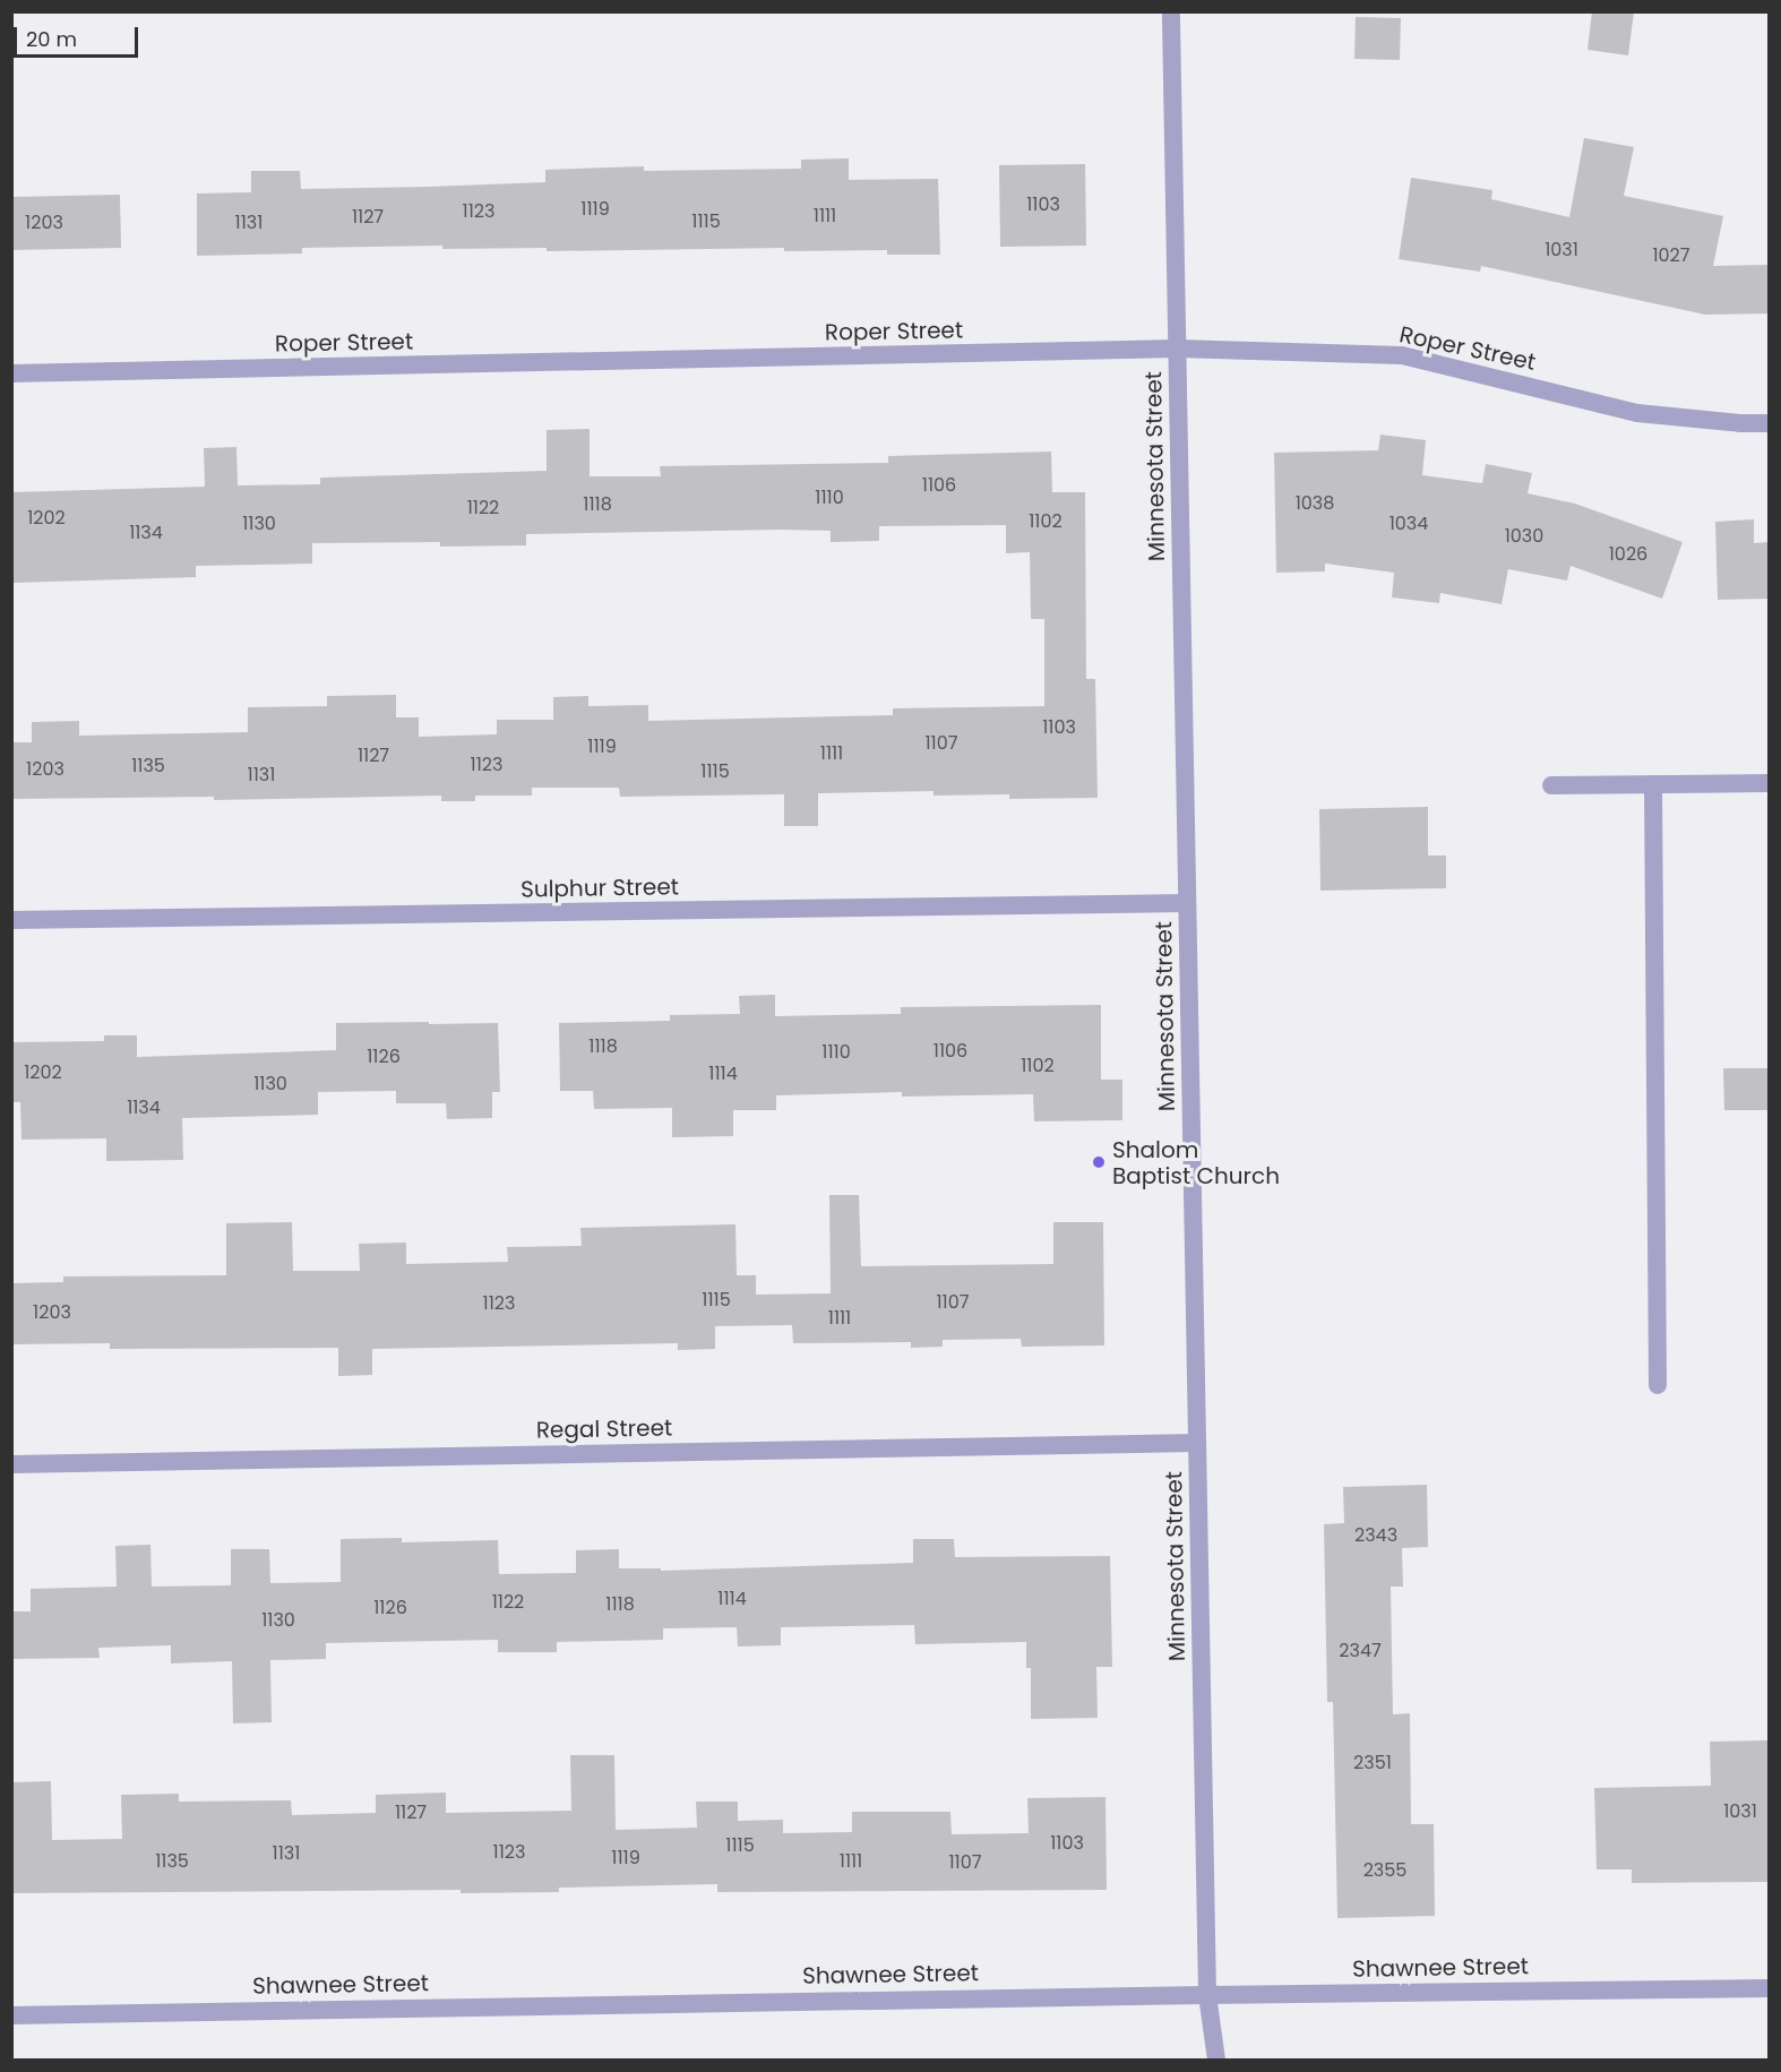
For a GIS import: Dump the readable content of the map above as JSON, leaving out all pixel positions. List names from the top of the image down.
{
  "streets": {
    "street": [
      "Roper Street",
      "Minnesota Street",
      "Sulphur Street",
      "Regal Street",
      "Shawnee Street"
    ]
  },
  "crossings": [
    ["Roper Street", "Minnesota Street"],
    ["Minnesota Street", "Sulphur Street"],
    ["Minnesota Street", "Regal Street"],
    ["Minnesota Street", "Shawnee Street"]
  ],
  "places": ["Shalom Baptist Church"],
  "house_numbers": [
    "1103",
    "1119",
    "1123",
    "1111",
    "1127",
    "1115",
    "1203",
    "1131",
    "1031",
    "1027",
    "1106",
    "1110",
    "1038",
    "1118",
    "1122",
    "1202",
    "1102",
    "1130",
    "1034",
    "1134",
    "1030",
    "1026",
    "1103",
    "1107",
    "1119",
    "1111",
    "1127",
    "1123",
    "1135",
    "1203",
    "1115",
    "1131",
    "1118",
    "1106",
    "1110",
    "1126",
    "1102",
    "1202",
    "1114",
    "1130",
    "1134",
    "1115",
    "1107",
    "1123",
    "1203",
    "1111",
    "2343",
    "1114",
    "1122",
    "1118",
    "1126",
    "1130",
    "2347",
    "2351",
    "1031",
    "1127",
    "1103",
    "1115",
    "1123",
    "1131",
    "1119",
    "1135",
    "1111",
    "1107",
    "2355"
  ],
  "scale_bar": "20 m"
}
